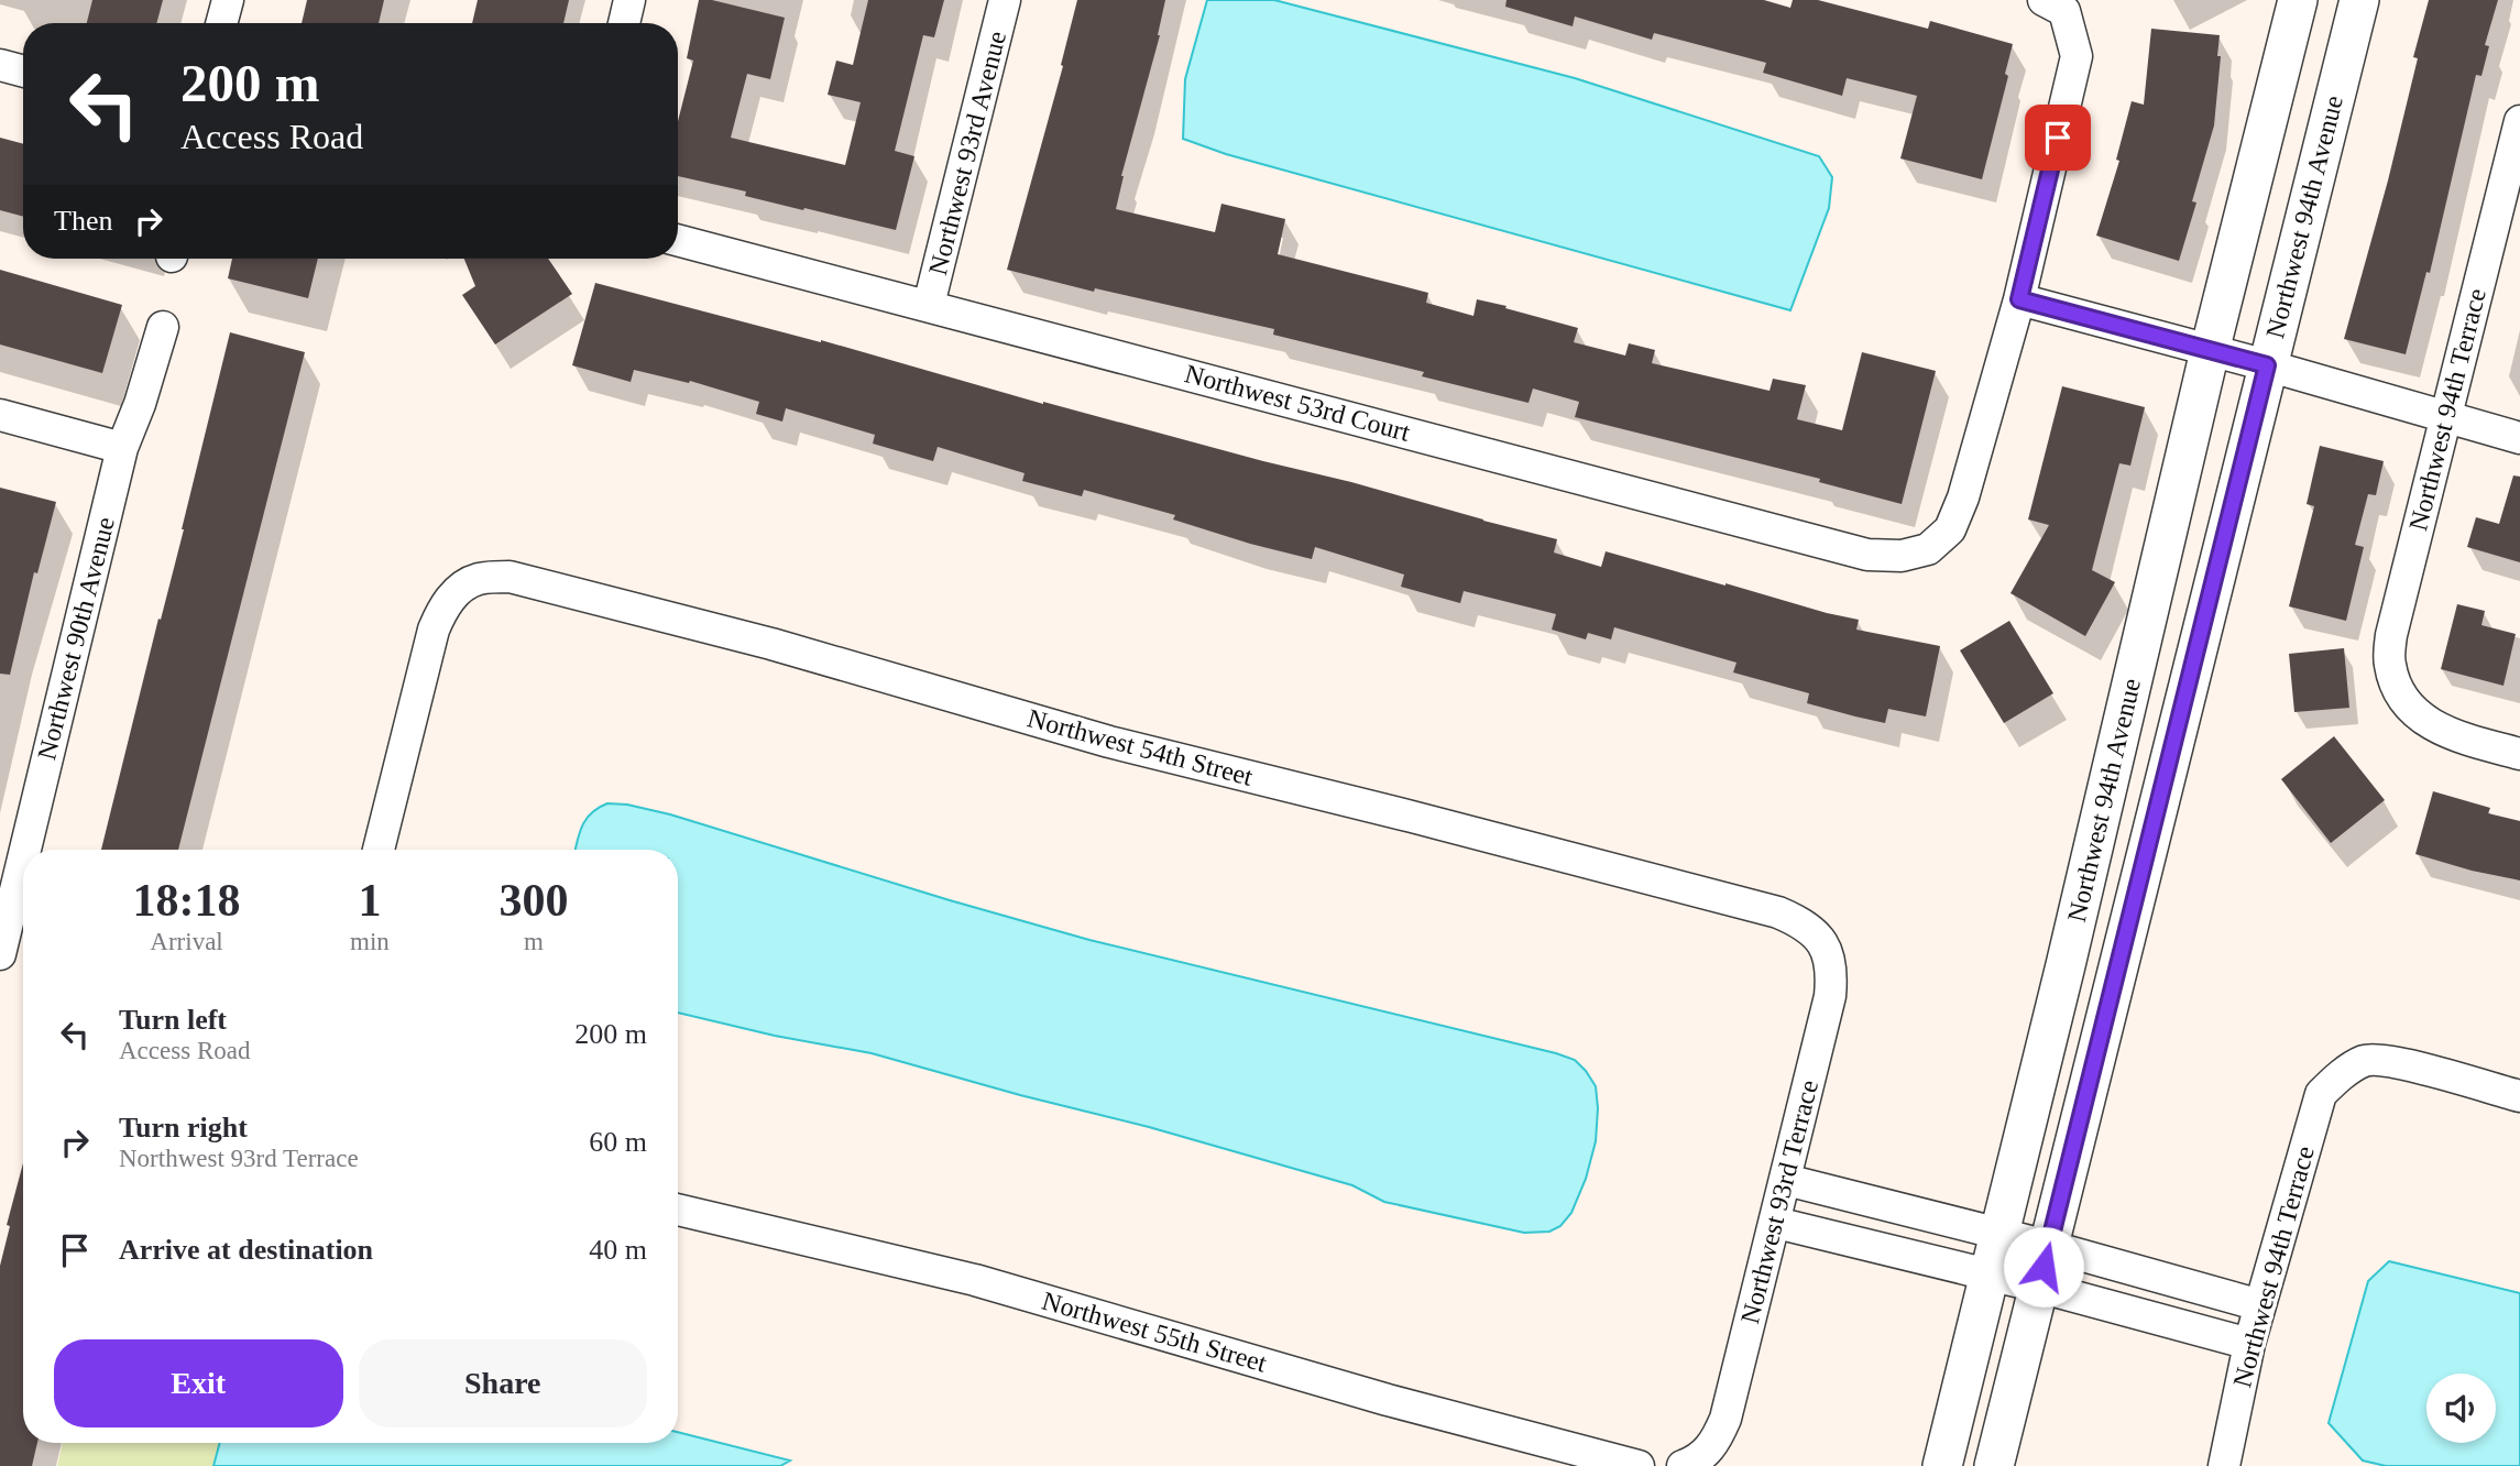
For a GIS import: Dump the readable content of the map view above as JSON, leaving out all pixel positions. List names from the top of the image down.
{
  "streets": {
    "street": [
      "Northwest 93rd Avenue",
      "Northwest 94th Avenue",
      "Northwest 53rd Court",
      "Northwest 94th Terrace",
      "Northwest 90th Avenue",
      "Northwest 54th Street",
      "Northwest 93rd Terrace",
      "Northwest 55th Street"
    ]
  },
  "crossings": [
    ["Northwest 93rd Avenue", "Northwest 53rd Court"],
    ["Northwest 54th Street", "Northwest 93rd Terrace"]
  ],
  "page": {
    "turn": ["200 m", "Access Road"],
    "then": "Then",
    "eta": [
      "18:18",
      "Arrival",
      "1",
      "min",
      "300",
      "m"
    ],
    "list": [
      {
        "name": "Turn left",
        "note": "Access Road",
        "value": "200 m"
      },
      {
        "name": "Turn right",
        "note": "Northwest 93rd Terrace",
        "value": "60 m"
      },
      {
        "name": "Arrive at destination",
        "value": "40 m"
      }
    ],
    "buttons": ["Exit", "Share"]
  }
}
